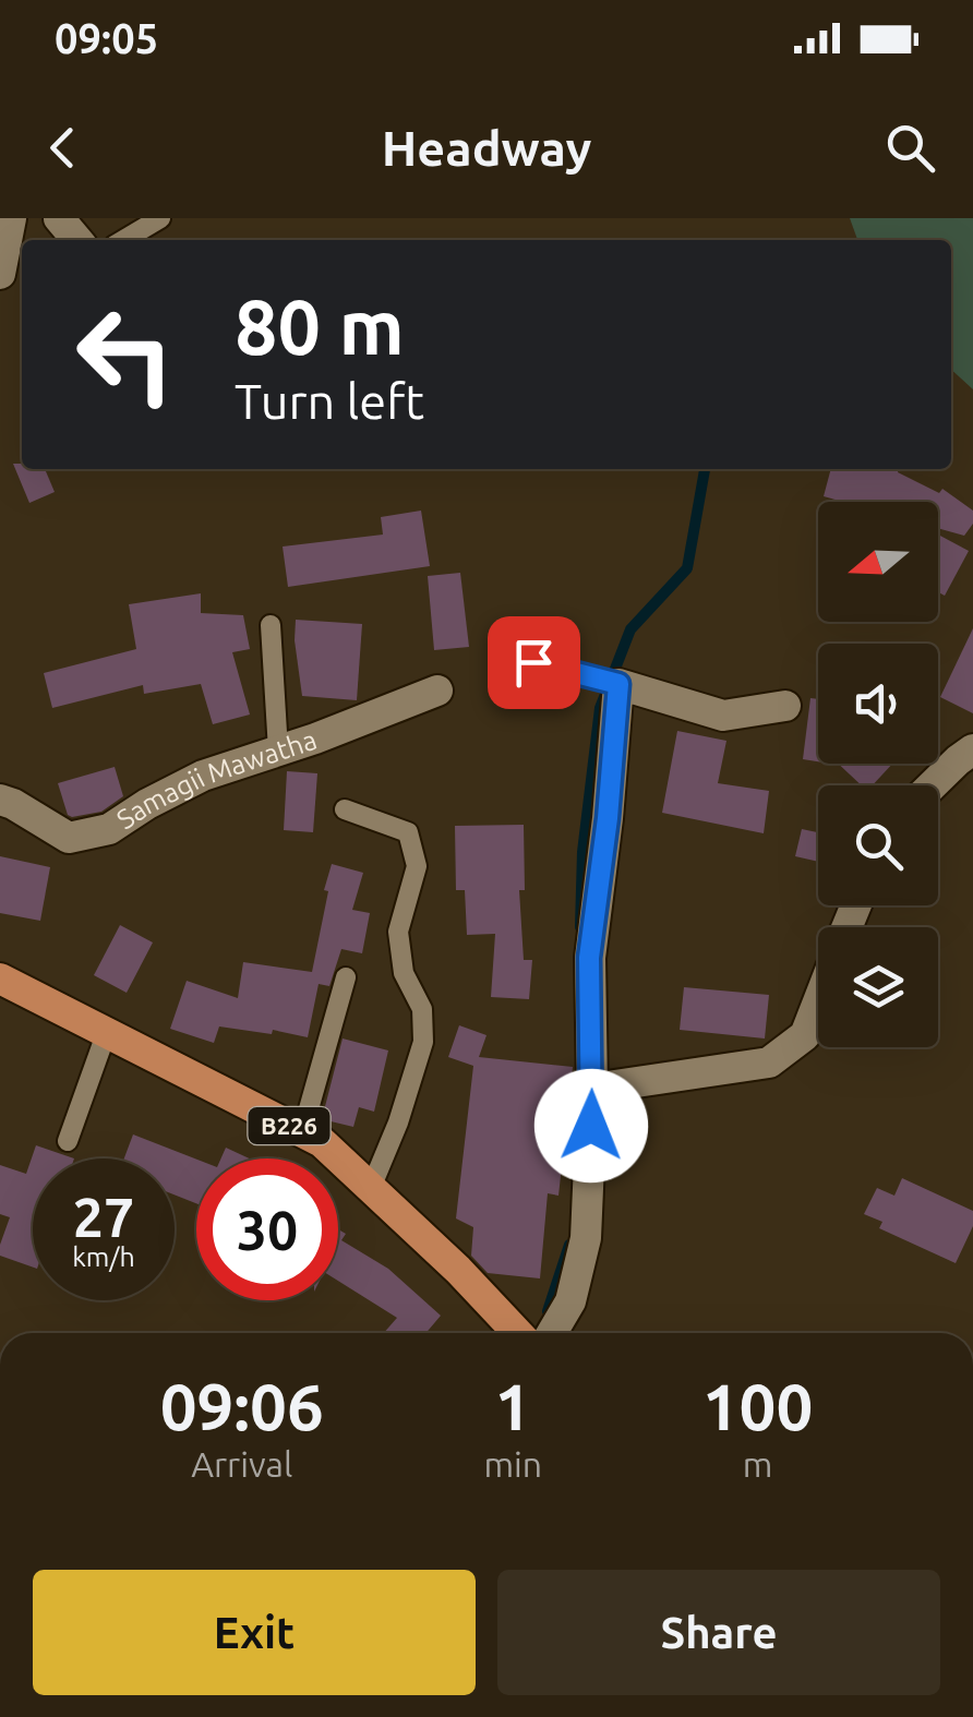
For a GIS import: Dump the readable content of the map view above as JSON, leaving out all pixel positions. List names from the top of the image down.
{
  "streets": {
    "main road": ["B226"],
    "street": ["Samagii Mawatha"]
  },
  "north": "left",
  "page": {
    "status": "09:05",
    "header": "Headway",
    "turn": ["80 m", "Turn left"],
    "speed": "27 km/h",
    "limit": "30",
    "eta": [
      "09:06",
      "Arrival",
      "1",
      "min",
      "100",
      "m"
    ],
    "buttons": ["Exit", "Share"]
  }
}
